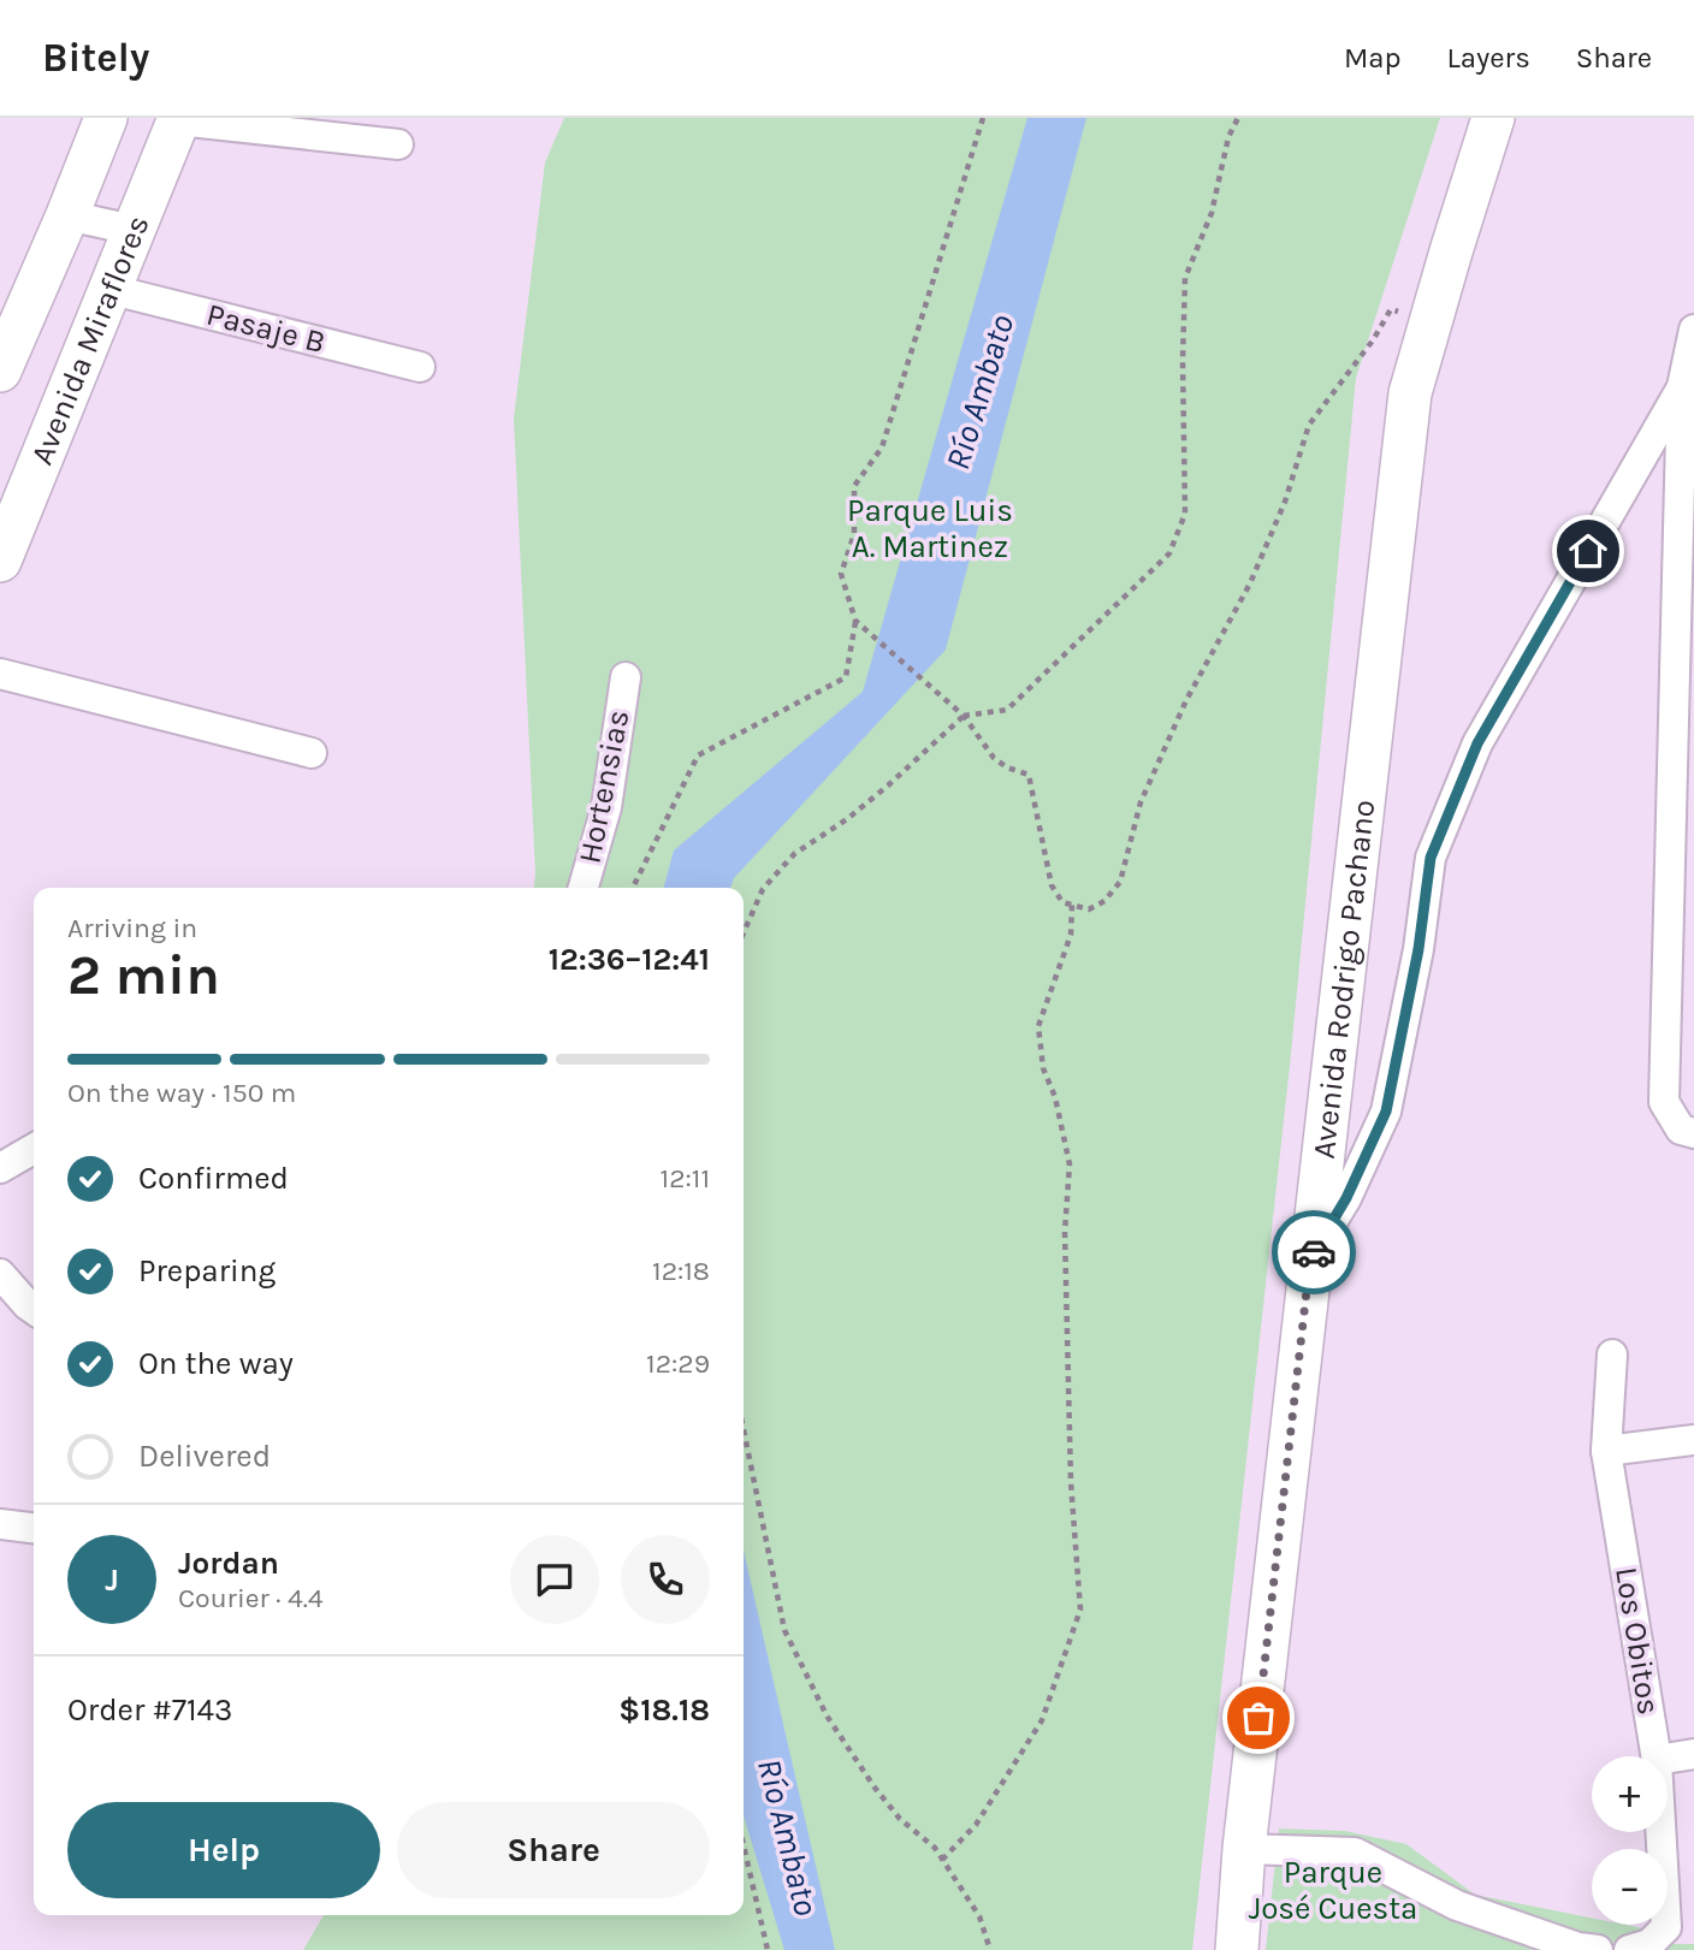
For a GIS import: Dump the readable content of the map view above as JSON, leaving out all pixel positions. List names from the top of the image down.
{
  "streets": {
    "main road": ["Avenida Miraflores", "Avenida Rodrigo Pachano"],
    "street": ["Pasaje B", "Hortensias", "Los Obitos"]
  },
  "crossings": [
    ["Pasaje B", "Avenida Miraflores"]
  ],
  "water": ["Río Ambato"],
  "parks": ["Parque Luis A. Martinez", "Parque José Cuesta"],
  "page": {
    "header": "Bitely",
    "nav": ["Map", "Layers", "Share"],
    "heading": ["2 min", "Arriving in", "12:36–12:41"],
    "panel": [
      "Jordan",
      "Courier · 4.4",
      "Order #7143",
      "$18.18"
    ],
    "bar": "On the way · 150 m",
    "list": [
      ["Confirmed", "12:11"],
      ["Preparing", "12:18"],
      ["On the way", "12:29"],
      "Delivered"
    ],
    "round": "J",
    "map_buttons": ["+", "−"],
    "buttons": ["Help", "Share"]
  }
}
